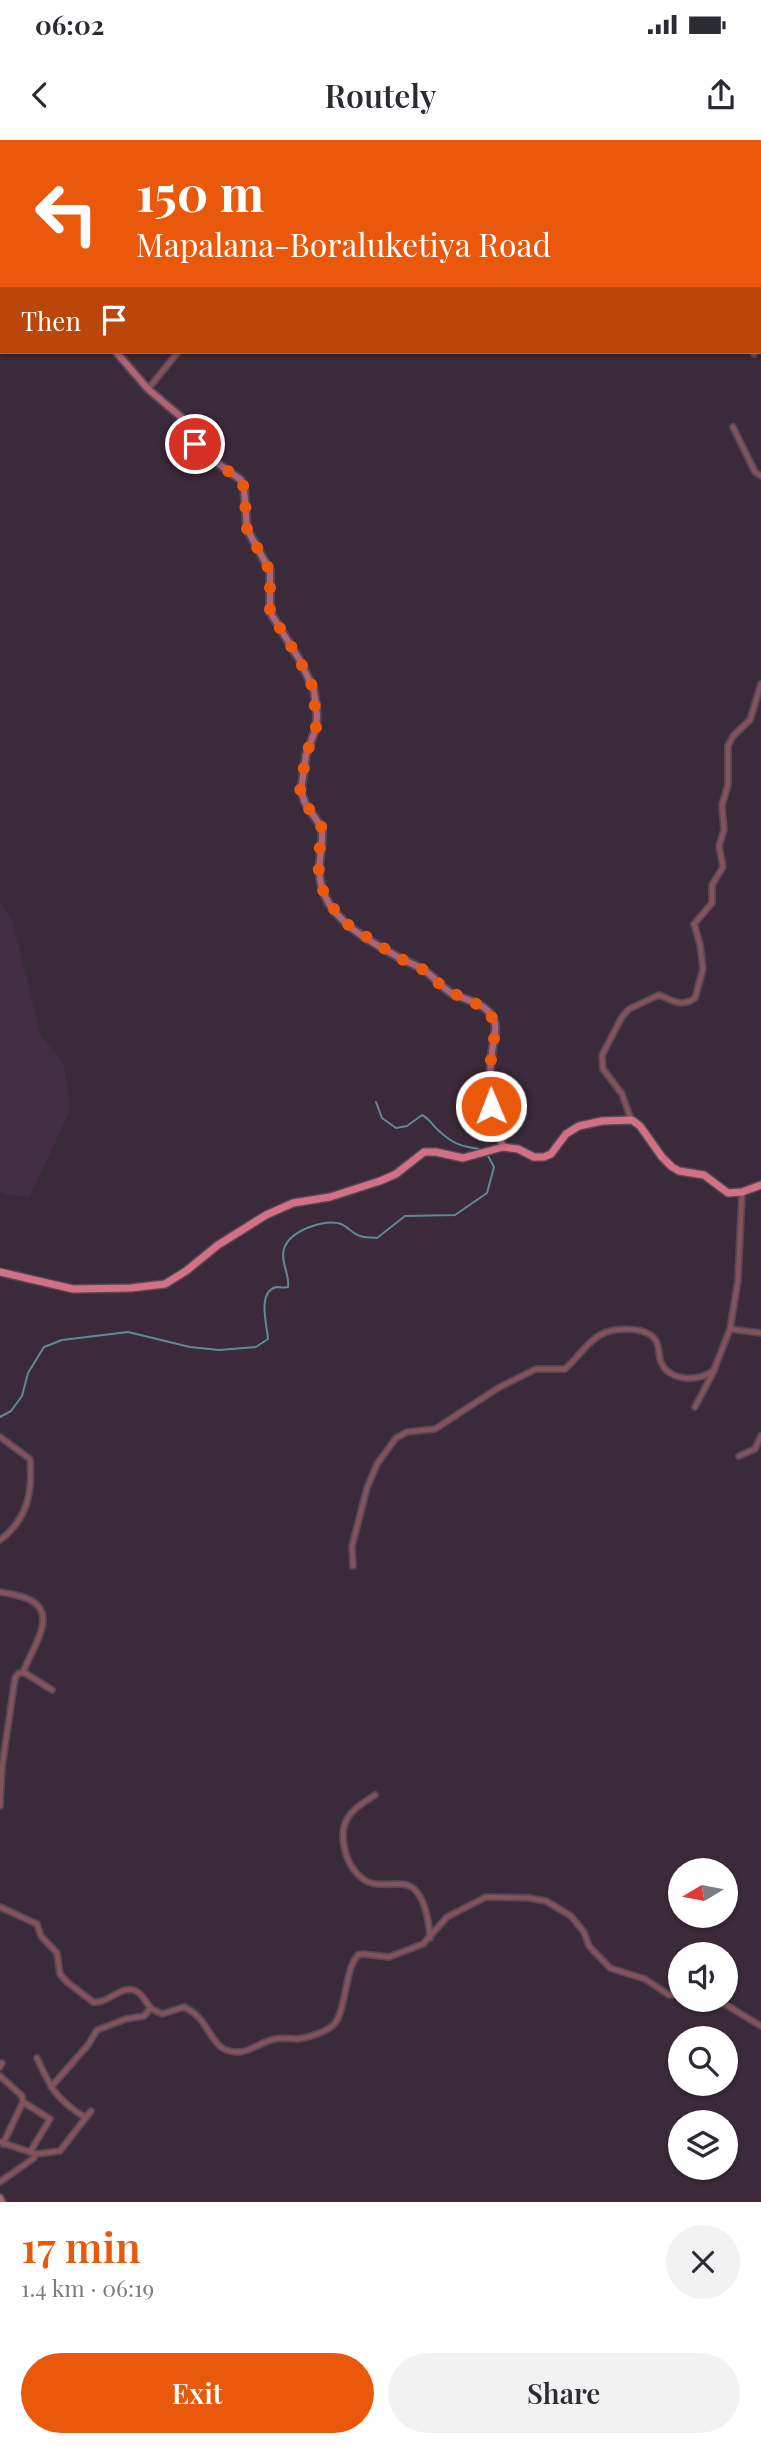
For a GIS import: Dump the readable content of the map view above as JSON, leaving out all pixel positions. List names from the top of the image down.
{
  "north": "left",
  "page": {
    "status": "06:02",
    "header": "Routely",
    "turn": ["150 m", "Mapalana-Boraluketiya Road"],
    "then": "Then",
    "heading": ["17 min", "1.4 km · 06:19"],
    "buttons": ["Exit", "Share"]
  }
}
